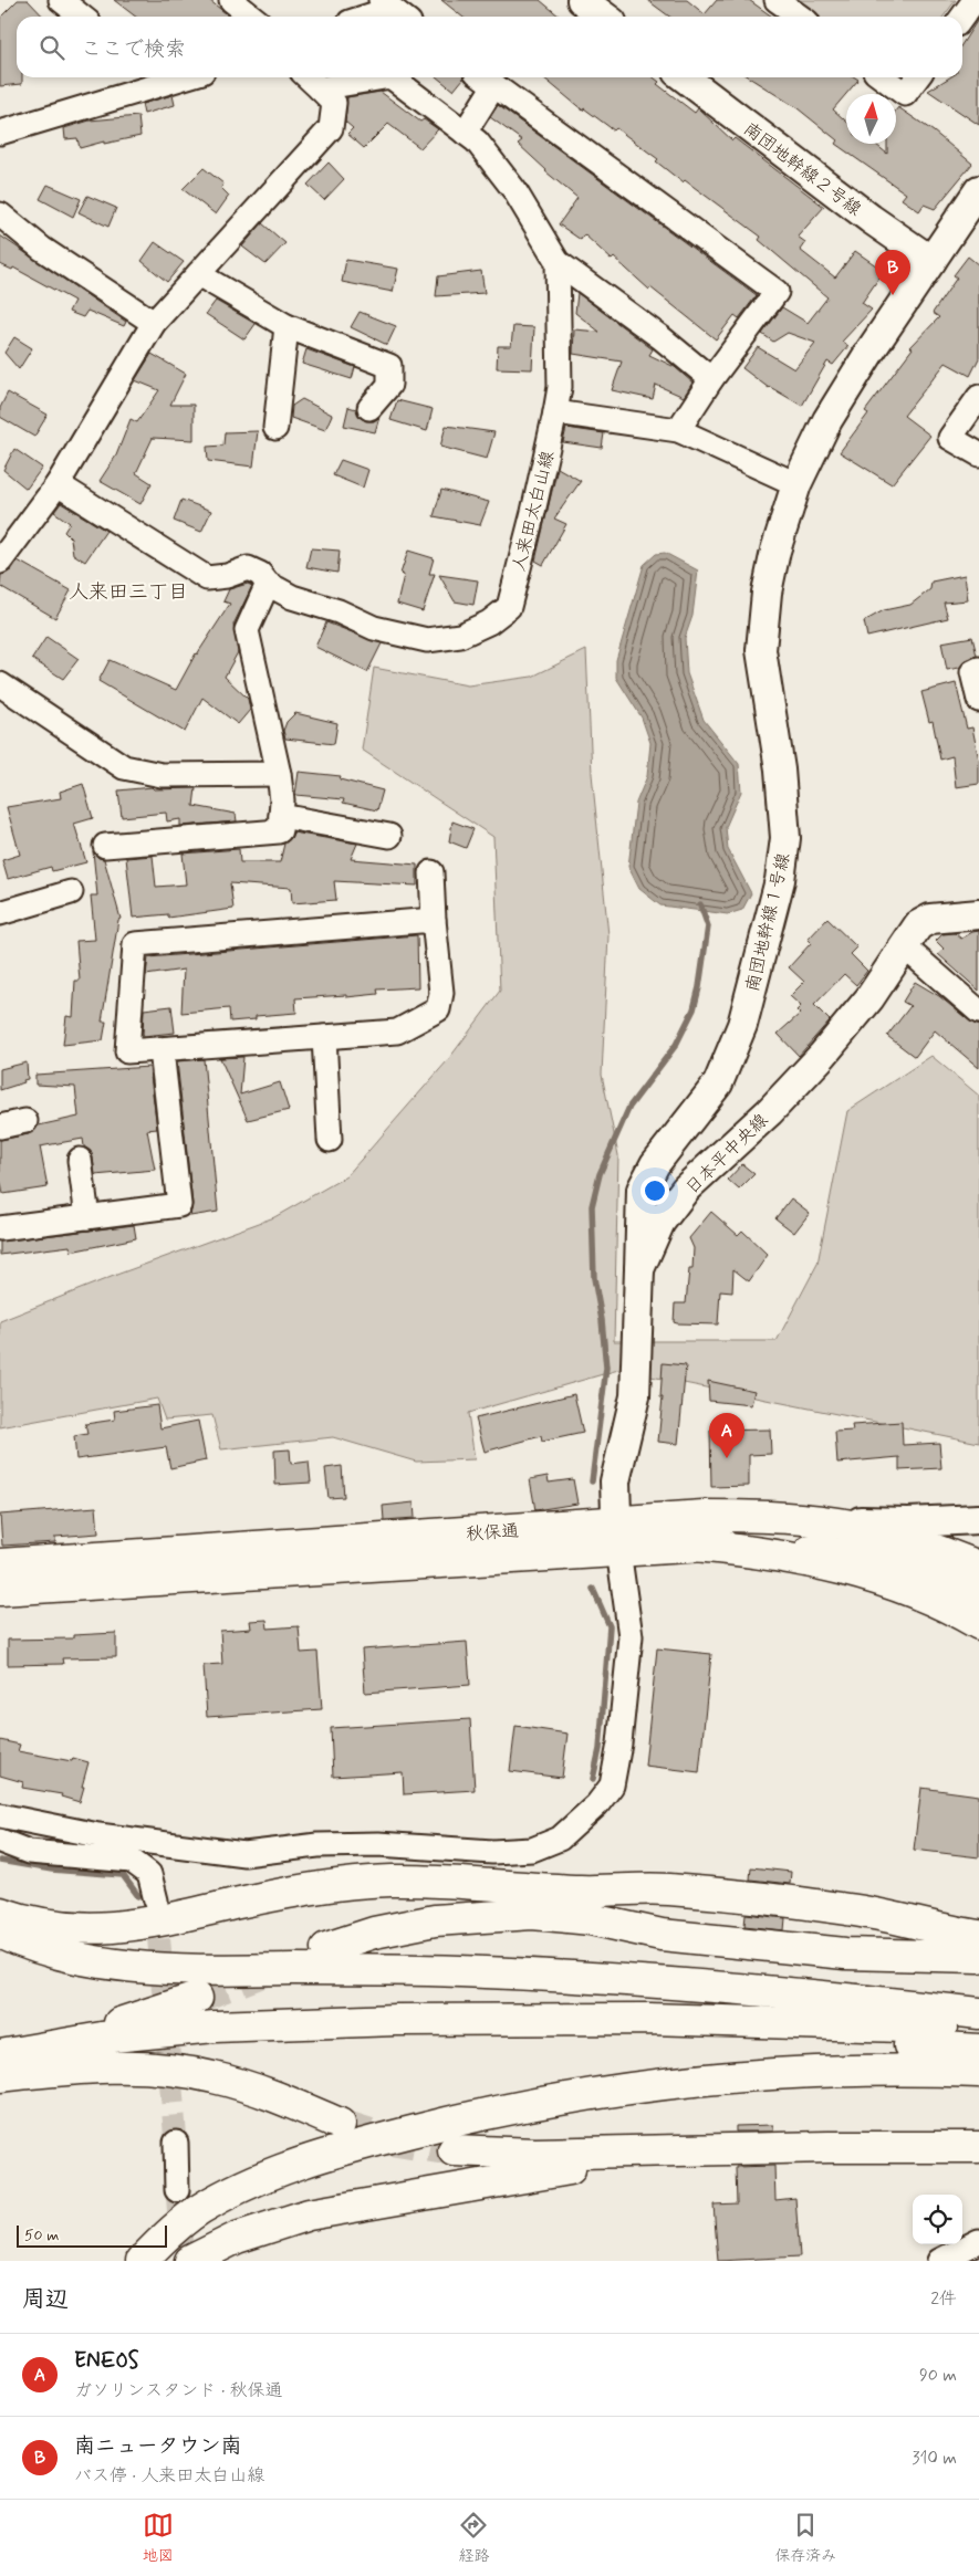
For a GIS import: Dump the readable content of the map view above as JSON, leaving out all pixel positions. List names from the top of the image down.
{
  "streets": {
    "highway": ["秋保通"],
    "street": [
      "南団地幹線２号線",
      "人来田太白山線",
      "南団地幹線１号線",
      "日本平中央線"
    ]
  },
  "crossings": [
    ["南団地幹線１号線", "日本平中央線"],
    ["日本平中央線", "秋保通"]
  ],
  "districts": ["人来田三丁目"],
  "scale_bar": "50 m",
  "north": "top",
  "page": {
    "search": "ここで検索",
    "pins": ["B", "A"],
    "scale": "50 m",
    "heading": ["周辺", "2件"],
    "list": [
      {
        "mark": "A",
        "name": "ENEOS",
        "note": "ガソリンスタンド · 秋保通",
        "value": "90 m"
      },
      {
        "mark": "B",
        "name": "南ニュータウン南",
        "note": "バス停 · 人来田太白山線",
        "value": "310 m"
      }
    ],
    "nav": ["地図", "経路", "保存済み"]
  }
}
